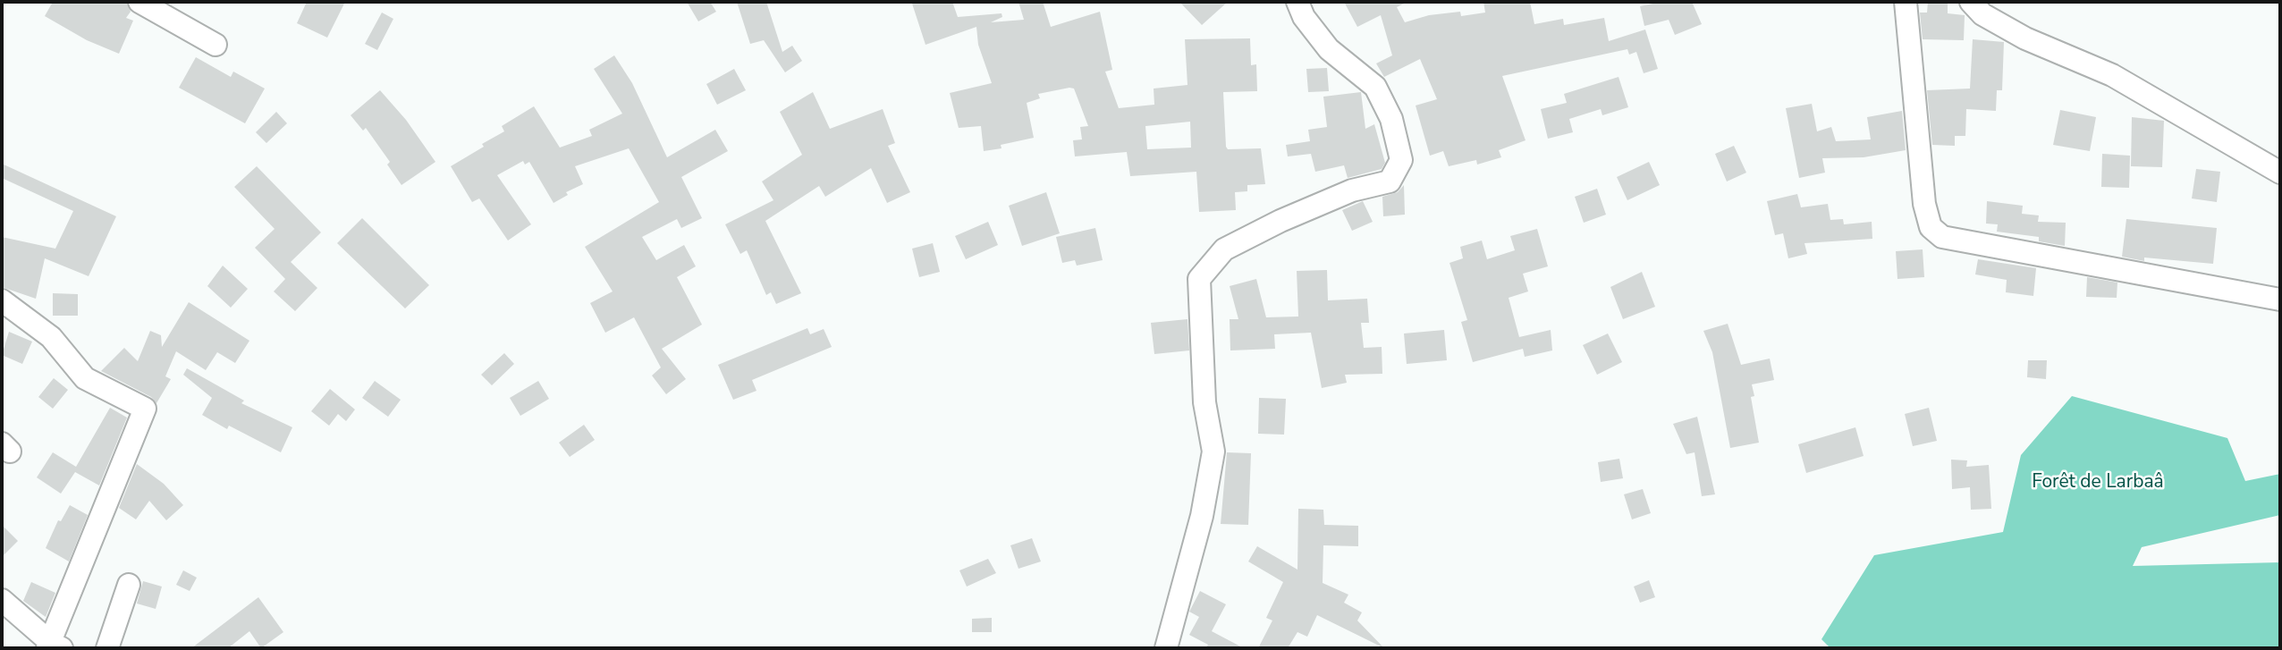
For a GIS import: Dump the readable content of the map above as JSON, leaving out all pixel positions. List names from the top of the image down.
{
  "parks": ["Forêt de Larbaâ"]
}
